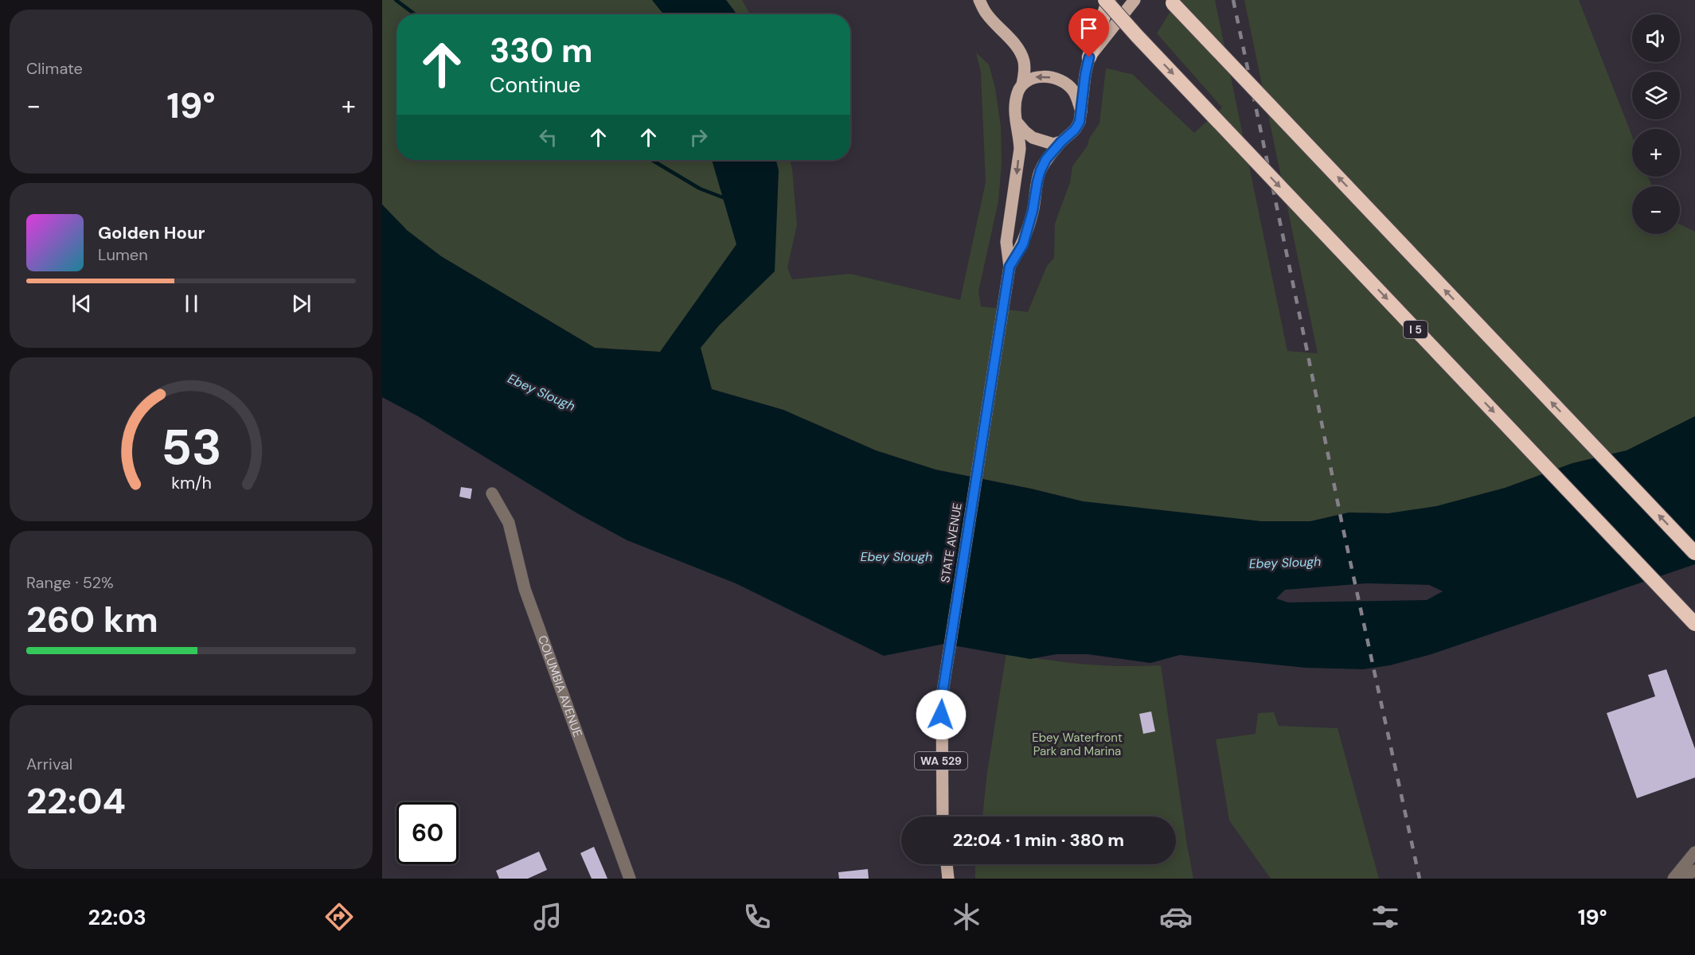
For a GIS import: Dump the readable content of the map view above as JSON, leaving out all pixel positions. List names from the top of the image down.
{
  "streets": {
    "highway": ["I 5"],
    "main road": ["STATE AVENUE", "WA 529"],
    "street": ["COLUMBIA AVENUE"]
  },
  "water": ["Ebey Slough"],
  "parks": ["Ebey Waterfront Park and Marina"],
  "page": {
    "tile": [
      "Climate",
      ["Range · 52%", "260 km"],
      ["Arrival", "22:04"]
    ],
    "map_buttons": ["+", "−"],
    "turn": ["330 m", "Continue"],
    "heat": ["−", "19°", "+"],
    "song": ["Golden Hour", "Lumen"],
    "limit": "60",
    "trip": "22:04 · 1 min · 380 m",
    "tabs": ["22:03", "19°"],
    "gauge": ["53", "km/h"]
  }
}
